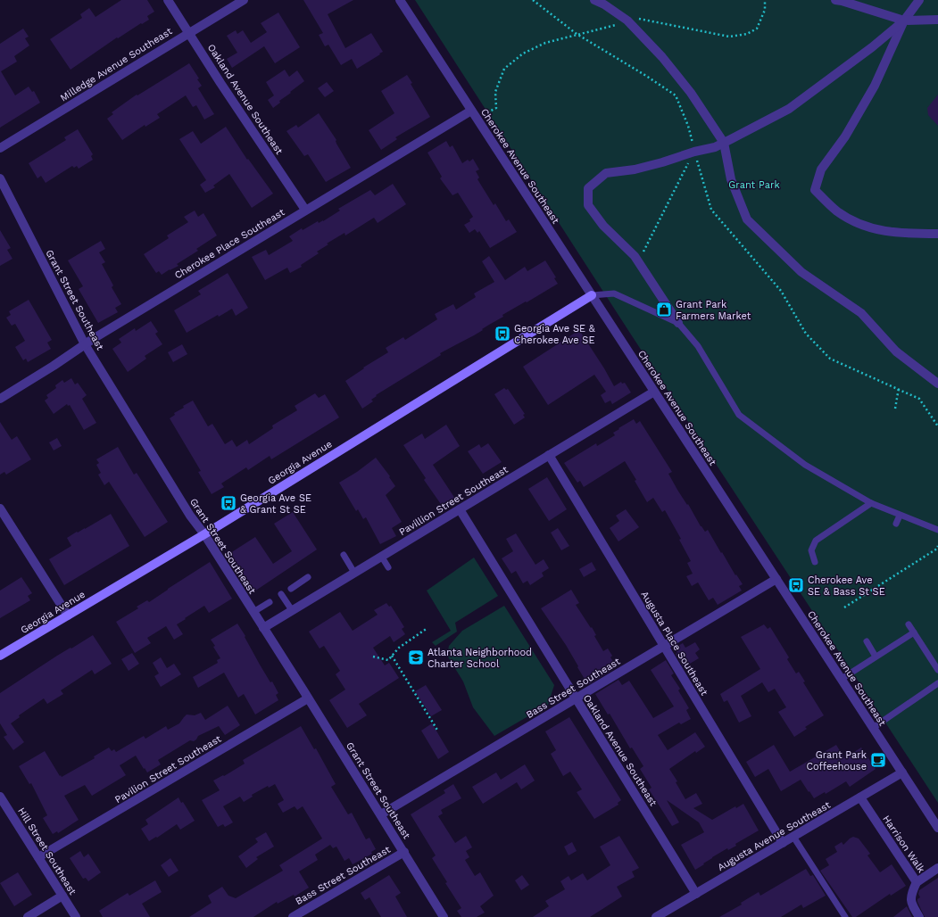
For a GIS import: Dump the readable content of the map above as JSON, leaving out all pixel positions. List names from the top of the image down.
{
  "streets": {
    "main road": ["Georgia Avenue"],
    "street": [
      "Milledge Avenue Southeast",
      "Oakland Avenue Southeast",
      "Cherokee Avenue Southeast",
      "Cherokee Place Southeast",
      "Grant Street Southeast",
      "Pavillion Street Southeast",
      "Augusta Place Southeast",
      "Bass Street Southeast",
      "Pavilion Street Southeast",
      "Augusta Avenue Southeast",
      "Harrison Walk",
      "Hill Street Southeast"
    ]
  },
  "crossings": [
    ["Milledge Avenue Southeast", "Oakland Avenue Southeast"],
    ["Oakland Avenue Southeast", "Cherokee Place Southeast"],
    ["Oakland Avenue Southeast", "Pavillion Street Southeast"],
    ["Oakland Avenue Southeast", "Bass Street Southeast"],
    ["Oakland Avenue Southeast", "Augusta Avenue Southeast"],
    ["Cherokee Avenue Southeast", "Cherokee Place Southeast"],
    ["Cherokee Avenue Southeast", "Georgia Avenue"],
    ["Cherokee Avenue Southeast", "Pavillion Street Southeast"],
    ["Cherokee Avenue Southeast", "Bass Street Southeast"],
    ["Cherokee Avenue Southeast", "Augusta Avenue Southeast"],
    ["Cherokee Place Southeast", "Grant Street Southeast"],
    ["Grant Street Southeast", "Georgia Avenue"],
    ["Grant Street Southeast", "Pavillion Street Southeast"],
    ["Grant Street Southeast", "Bass Street Southeast"],
    ["Grant Street Southeast", "Pavilion Street Southeast"],
    ["Pavillion Street Southeast", "Augusta Place Southeast"],
    ["Augusta Place Southeast", "Bass Street Southeast"],
    ["Augusta Place Southeast", "Augusta Avenue Southeast"],
    ["Pavilion Street Southeast", "Hill Street Southeast"],
    ["Augusta Avenue Southeast", "Harrison Walk"]
  ],
  "parks": ["Grant Park"],
  "places": {
    "shop": ["Grant Park Farmers Market"],
    "bus stop": ["Georgia Ave SE & Cherokee Ave SE", "Georgia Ave SE & Grant St SE", "Cherokee Ave SE & Bass St SE"],
    "school or university": ["Atlanta Neighborhood Charter School"],
    "cafe": ["Grant Park Coffeehouse"]
  }
}
